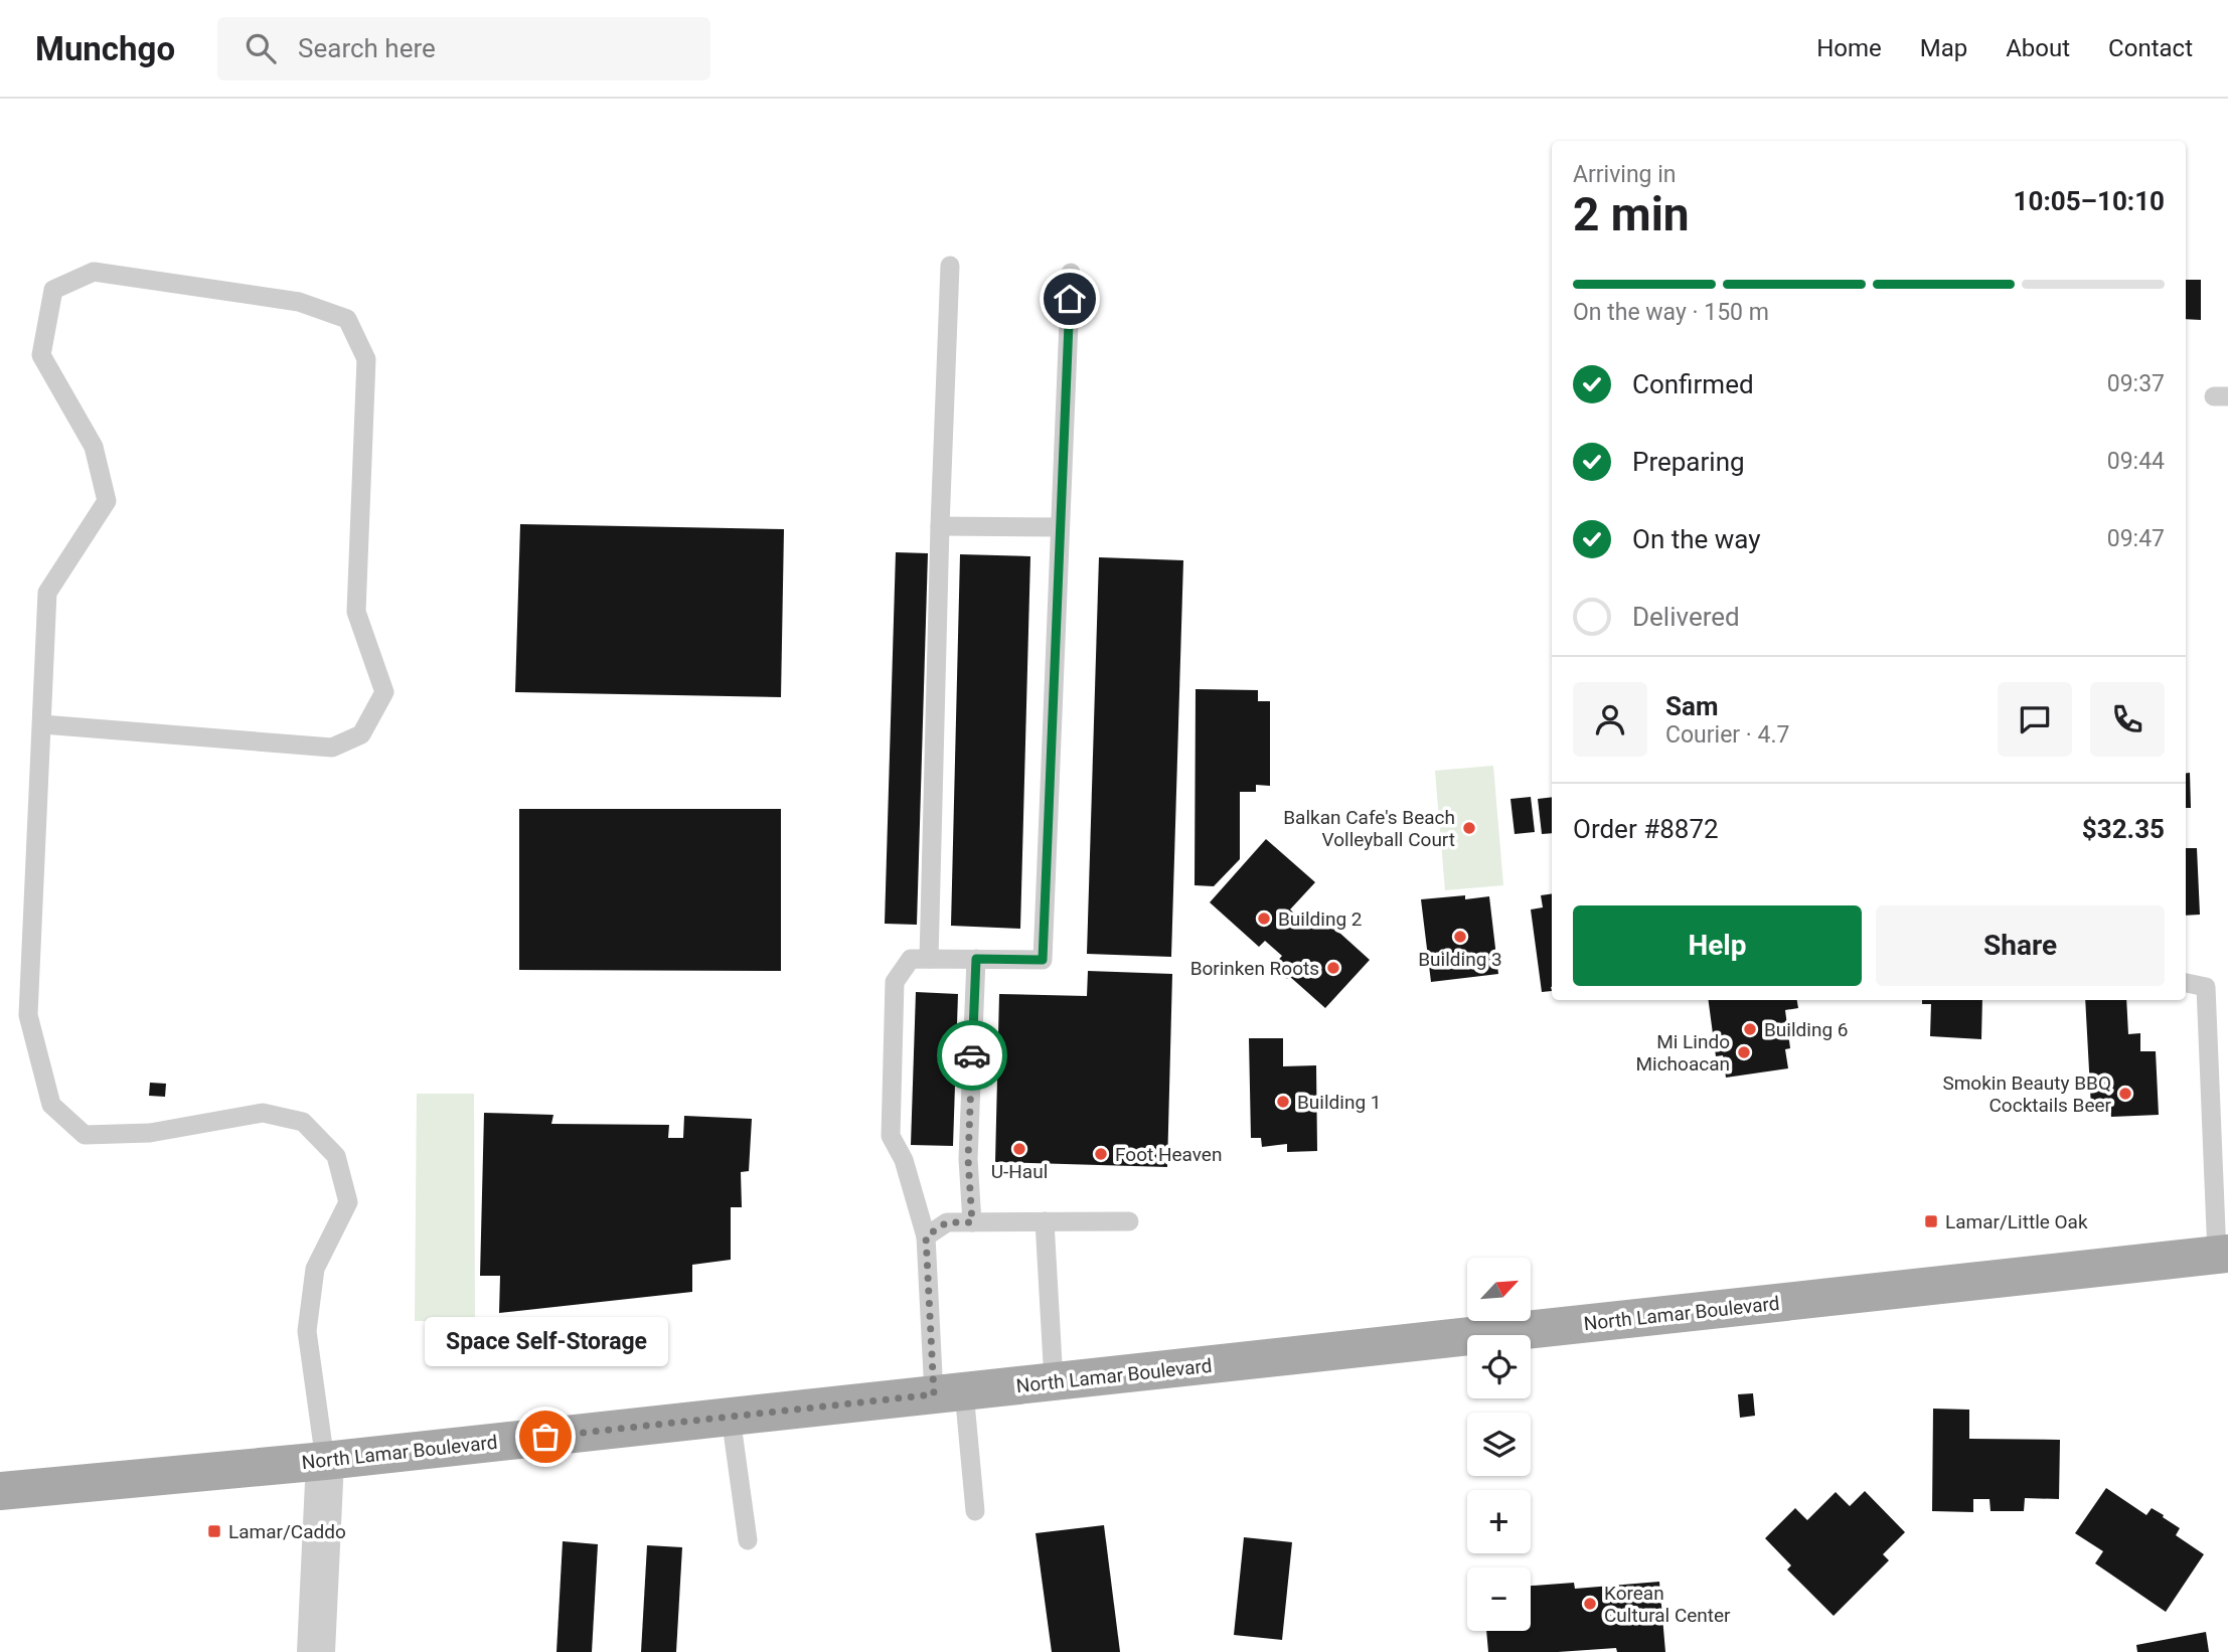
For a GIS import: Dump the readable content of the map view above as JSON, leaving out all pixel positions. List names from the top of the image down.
{
  "streets": {
    "main road": ["North Lamar Boulevard"]
  },
  "places": {
    "other": [
      "Balkan Cafe's Beach Volleyball Court",
      "Building 2",
      "Building 3",
      "Borinken Roots",
      "Building 6",
      "Mi Lindo Michoacan",
      "Smokin Beauty BBQ Cocktails Beer",
      "Building 1",
      "U-Haul",
      "Foot Heaven",
      "Space Self-Storage",
      "Korean Cultural Center"
    ],
    "transit": ["Lamar/Little Oak", "Lamar/Caddo"]
  },
  "north": "top right",
  "page": {
    "header": "Munchgo",
    "search": "Search here",
    "nav": [
      "Home",
      "Map",
      "About",
      "Contact"
    ],
    "heading": ["2 min", "Arriving in", "10:05–10:10"],
    "panel": [
      "Sam",
      "Courier · 4.7",
      "Order #8872",
      "$32.35"
    ],
    "bar": "On the way · 150 m",
    "list": [
      ["Confirmed", "09:37"],
      ["Preparing", "09:44"],
      ["On the way", "09:47"],
      "Delivered"
    ],
    "buttons": ["Help", "Share"],
    "map_buttons": ["+", "−"],
    "bubble": "Space Self-Storage"
  }
}
